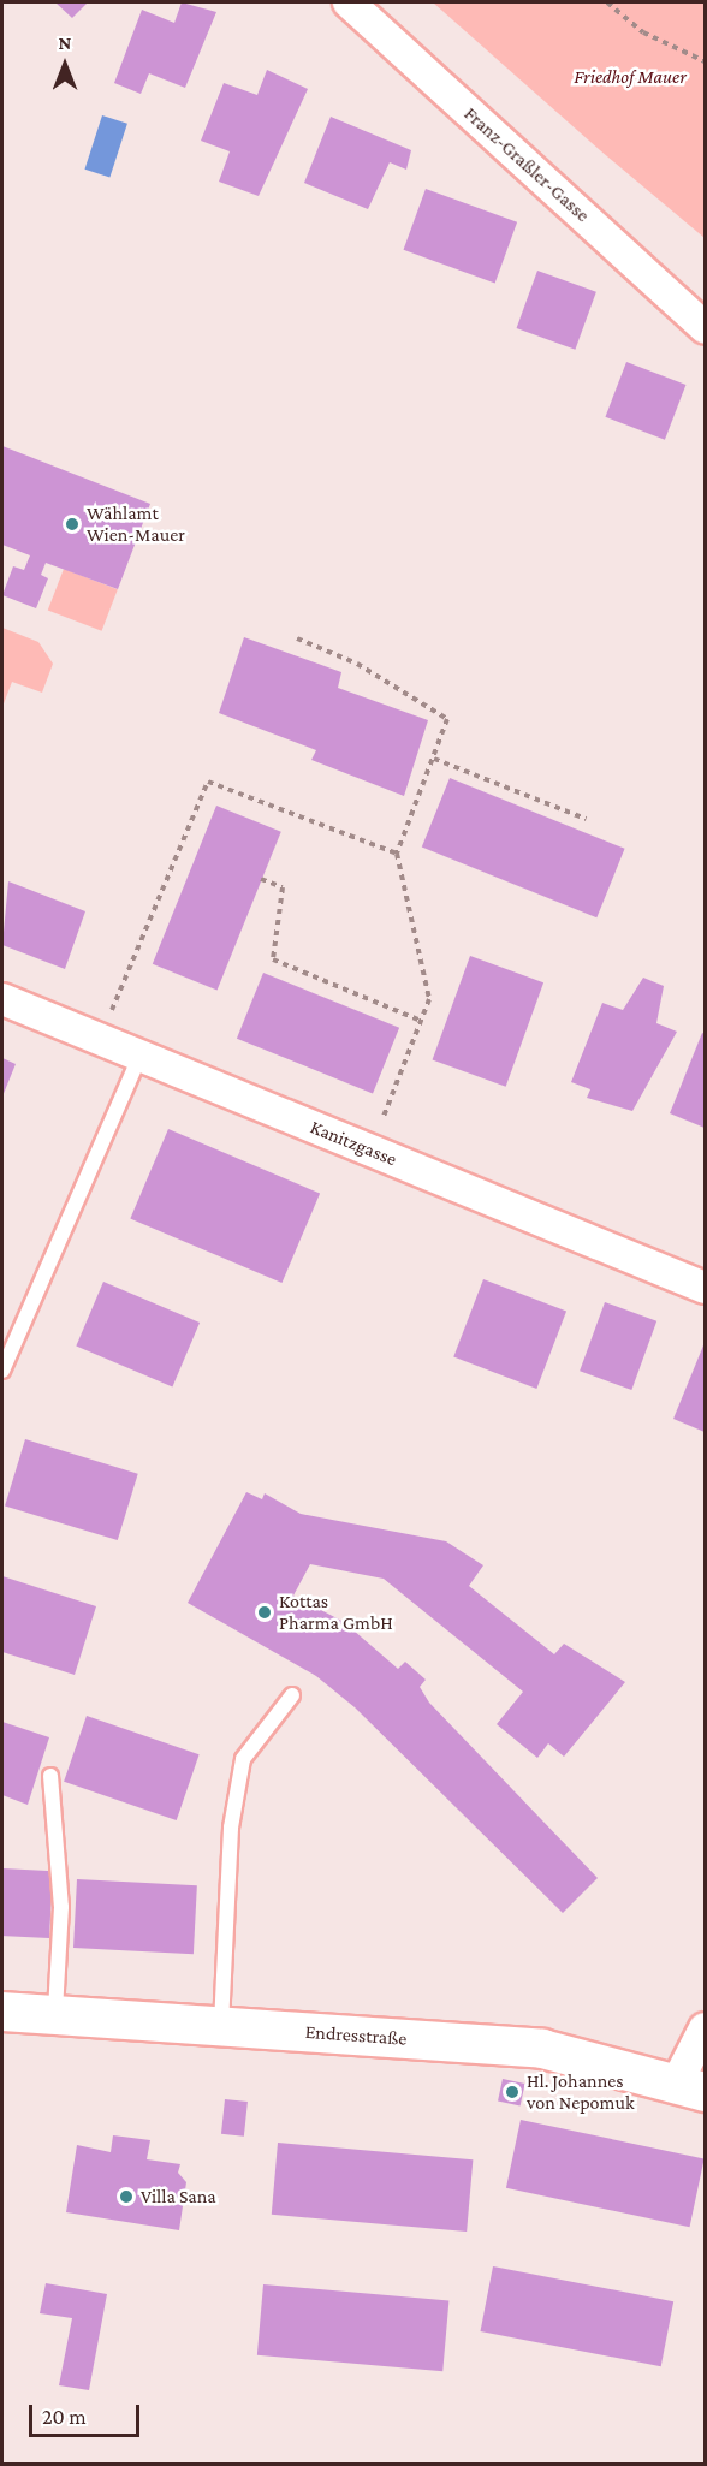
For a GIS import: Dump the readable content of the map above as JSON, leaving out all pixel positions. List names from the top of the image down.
{
  "streets": {
    "street": ["Franz-Graßler-Gasse", "Kanitzgasse", "Endresstraße"]
  },
  "parks": ["Friedhof Mauer"],
  "places": [
    "Wählamt Wien-Mauer",
    "Kottas Pharma GmbH",
    "Hl. Johannes von Nepomuk",
    "Villa Sana"
  ],
  "scale_bar": "20 m",
  "north": "top"
}
